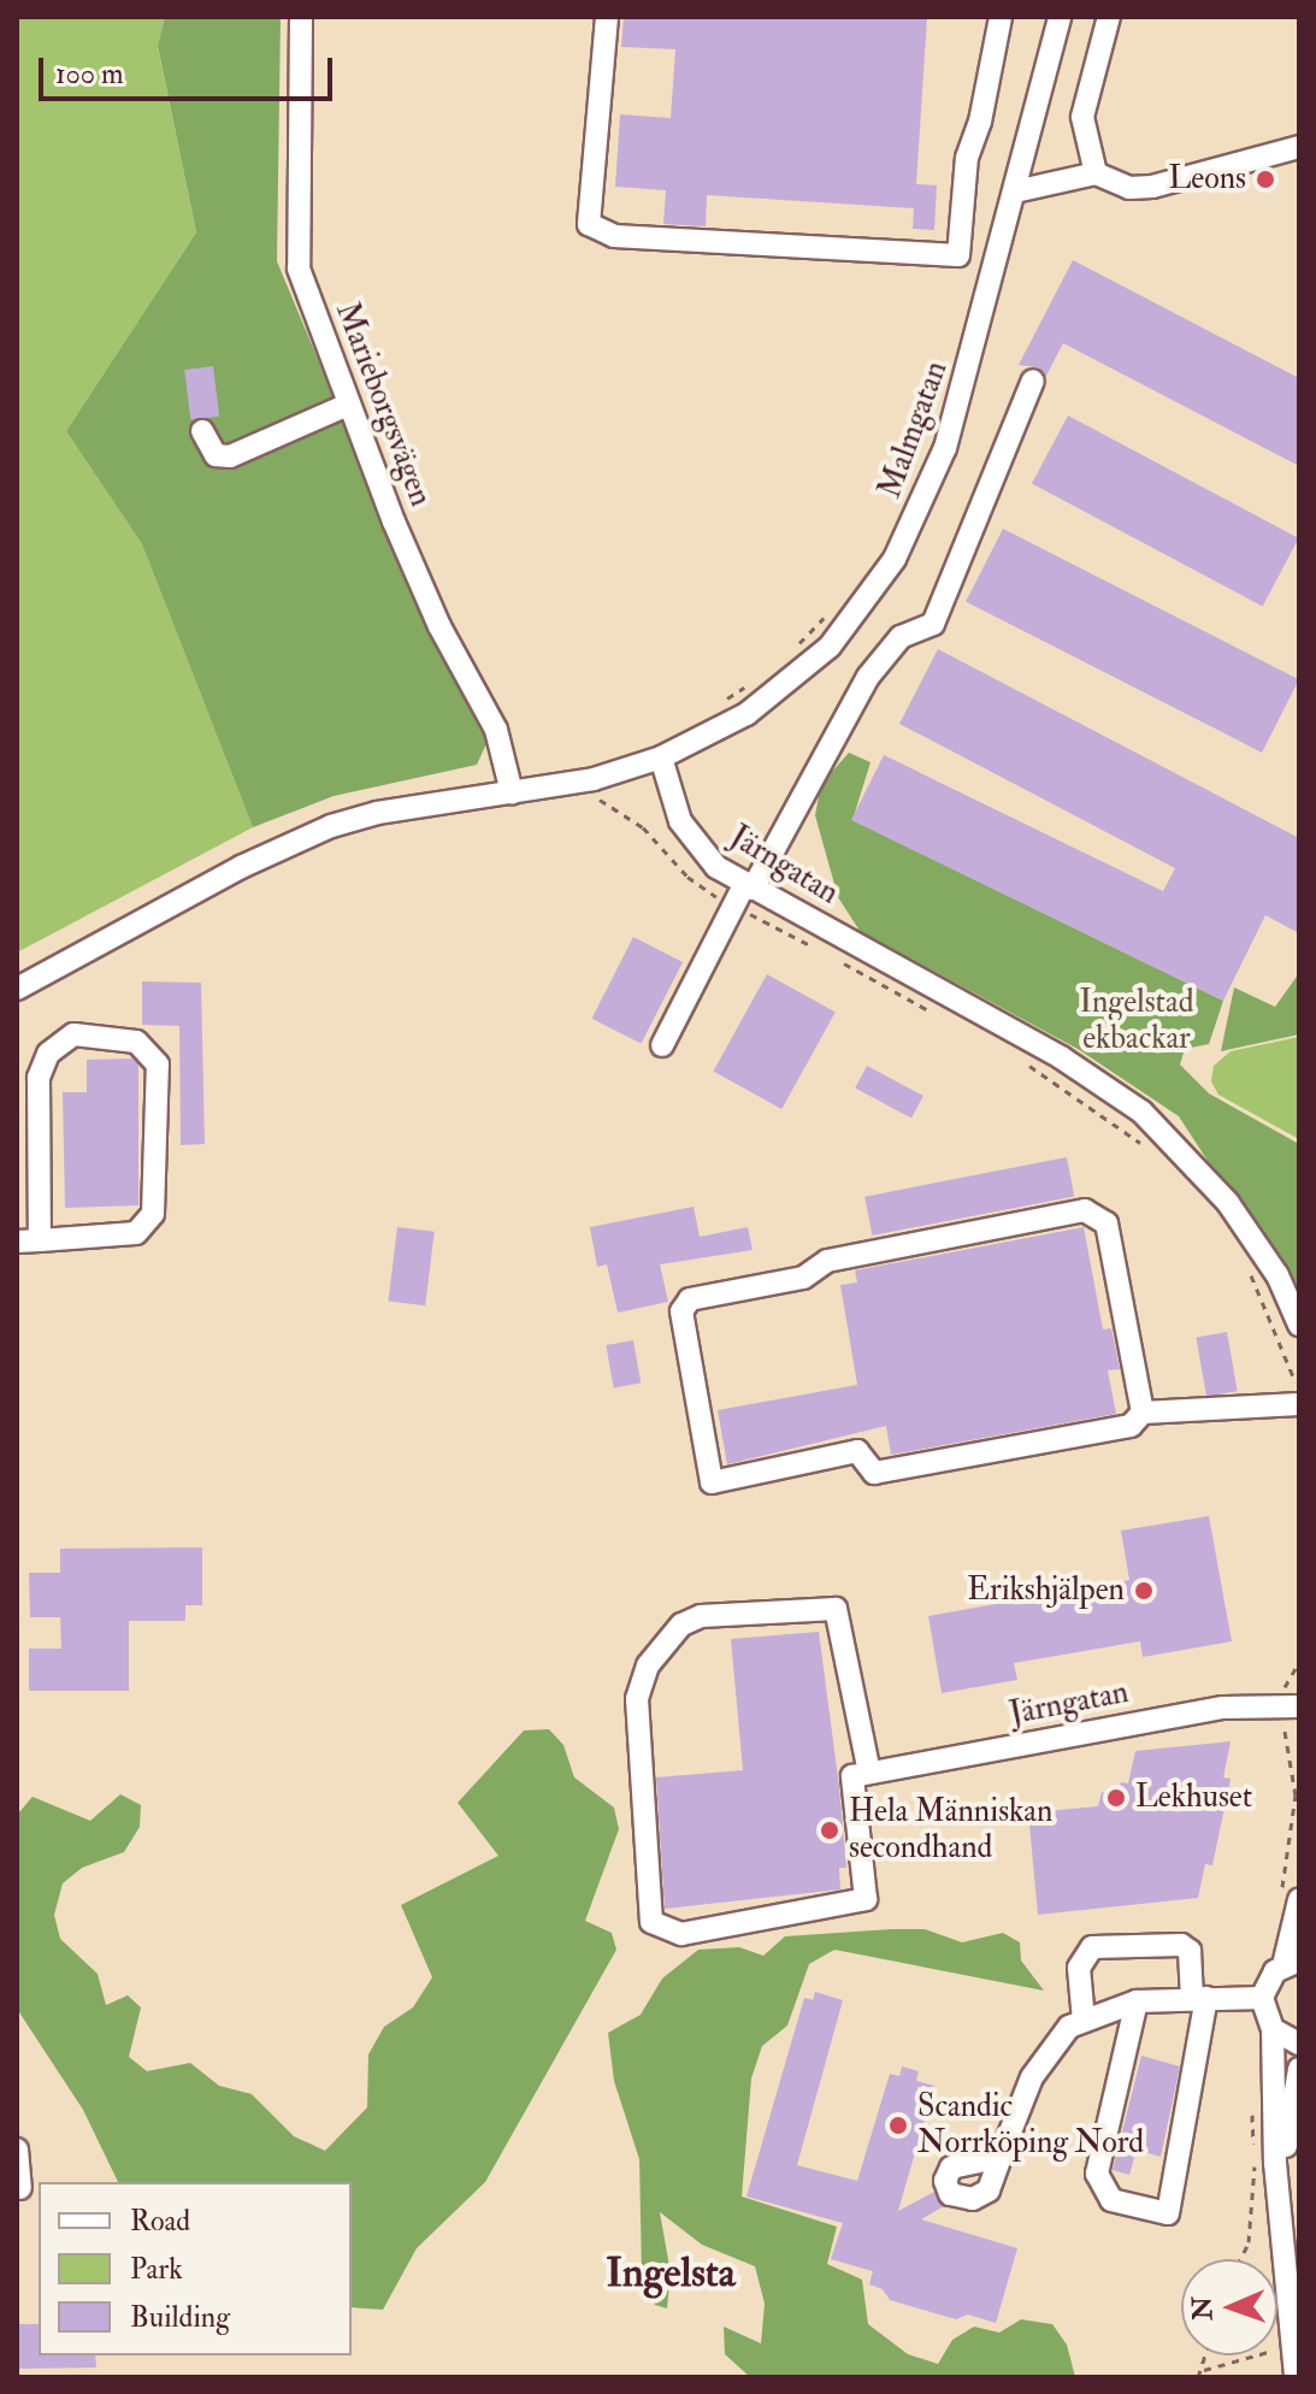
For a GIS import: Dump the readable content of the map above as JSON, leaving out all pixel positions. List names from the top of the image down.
{
  "streets": {
    "street": ["Marieborgsvägen", "Malmgatan", "Järngatan"]
  },
  "crossings": [
    ["Malmgatan", "Järngatan"]
  ],
  "districts": ["Ingelsta"],
  "parks": ["Ingelstad ekbackar"],
  "places": [
    "Leons",
    "Erikshjälpen",
    "Lekhuset",
    "Hela Människan secondhand",
    "Scandic Norrköping Nord"
  ],
  "legend": ["Road", "Park", "Building"],
  "scale_bar": "100 m",
  "north": "left"
}
